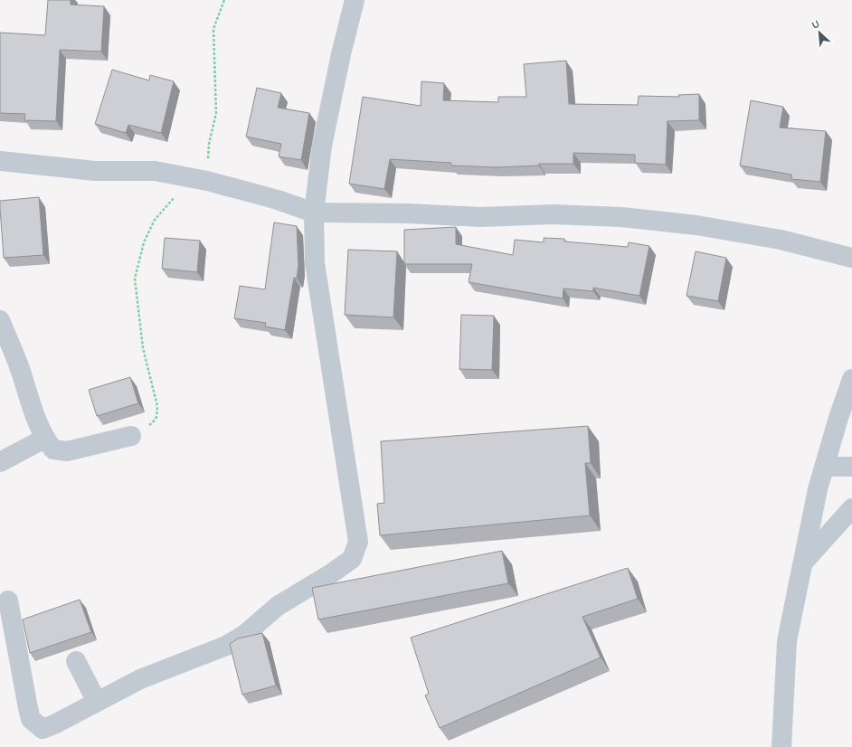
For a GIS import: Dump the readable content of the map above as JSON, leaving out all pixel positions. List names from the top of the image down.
{
  "north": "top left"
}
